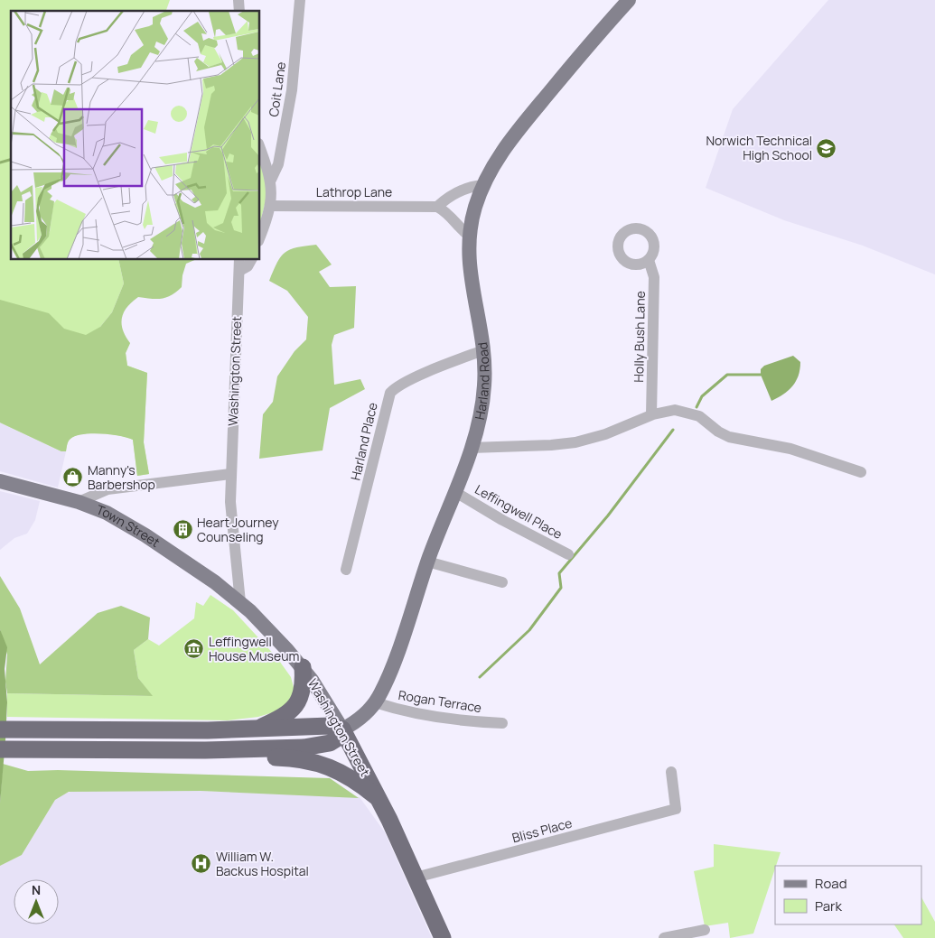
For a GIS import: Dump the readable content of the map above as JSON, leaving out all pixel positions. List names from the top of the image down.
{
  "streets": {
    "highway": ["Washington Street"],
    "main road": ["Harland Road", "Town Street"],
    "street": [
      "Coit Lane",
      "Lathrop Lane",
      "Holly Bush Lane",
      "Harland Place",
      "Leffingwell Place",
      "Rogan Terrace",
      "Bliss Place"
    ]
  },
  "crossings": [
    ["Washington Street", "Harland Road"],
    ["Washington Street", "Town Street"],
    ["Washington Street", "Bliss Place"],
    ["Harland Road", "Harland Place"],
    ["Harland Road", "Leffingwell Place"],
    ["Harland Road", "Rogan Terrace"]
  ],
  "places": {
    "school or university": ["Norwich Technical High School"],
    "shop": ["Manny's Barbershop"],
    "building": ["Heart Journey Counseling"],
    "museum": ["Leffingwell House Museum"],
    "hospital": ["William W. Backus Hospital"]
  },
  "legend": ["Road", "Park"],
  "north": "top"
}
